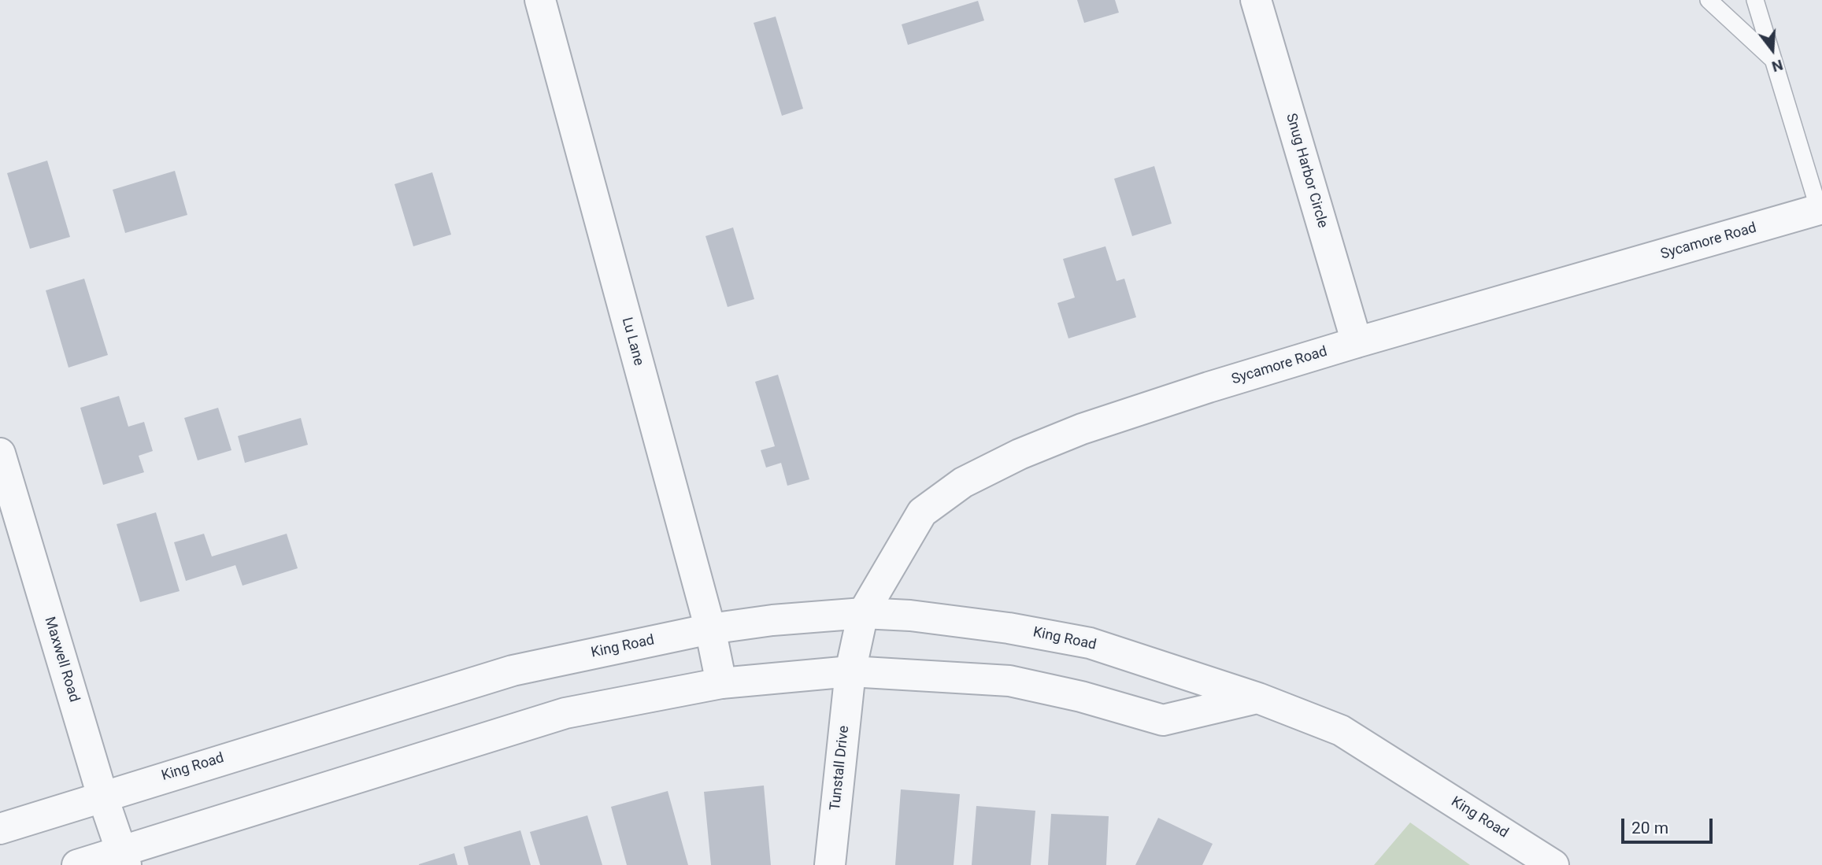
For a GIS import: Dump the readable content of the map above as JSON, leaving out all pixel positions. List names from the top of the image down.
{
  "streets": {
    "street": [
      "Snug Harbor Circle",
      "Sycamore Road",
      "Lu Lane",
      "King Road",
      "Maxwell Road",
      "Tunstall Drive"
    ]
  },
  "crossings": [
    ["Snug Harbor Circle", "Sycamore Road"],
    ["Sycamore Road", "King Road"],
    ["Sycamore Road", "Tunstall Drive"],
    ["Lu Lane", "King Road"],
    ["King Road", "Maxwell Road"]
  ],
  "scale_bar": "20 m",
  "north": "bottom"
}
